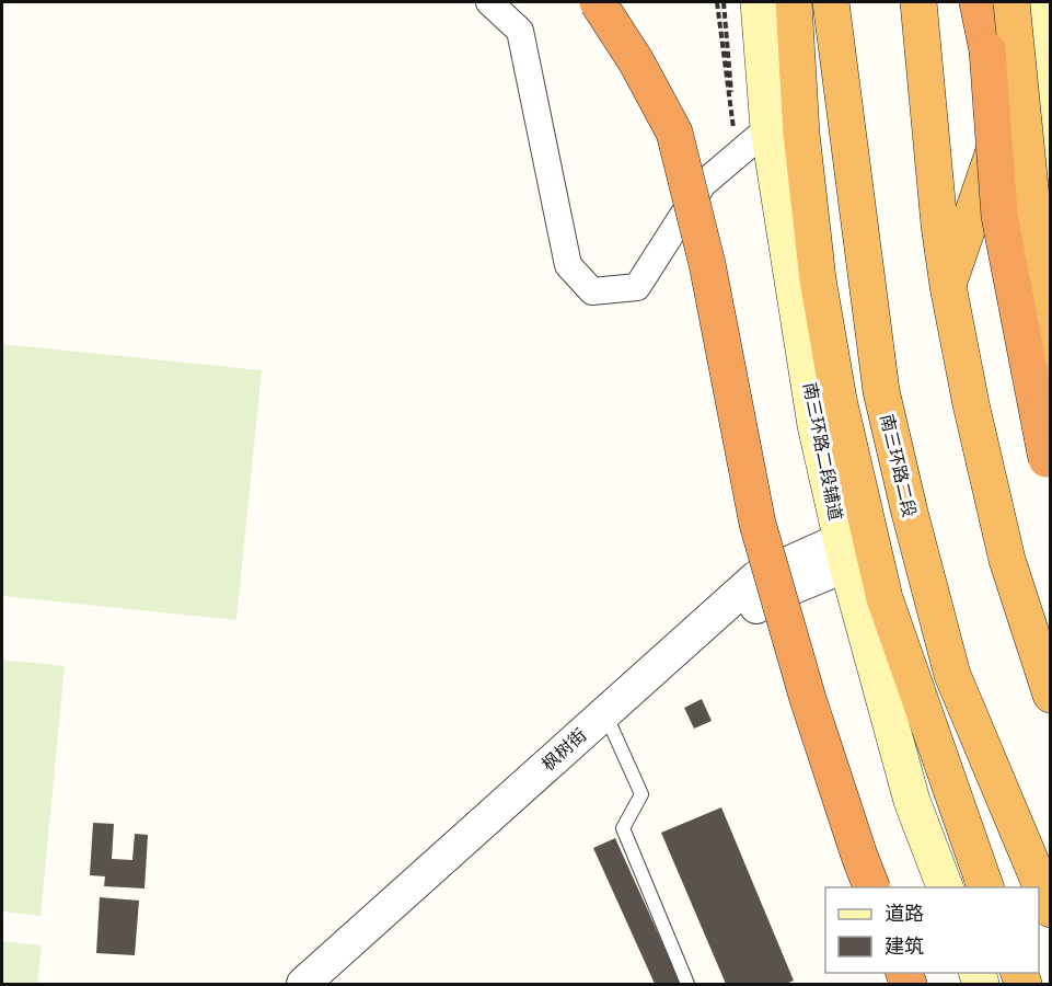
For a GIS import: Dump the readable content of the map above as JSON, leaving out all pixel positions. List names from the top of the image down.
{
  "streets": {
    "highway": ["南三环路二段"],
    "main road": ["南三环路二段辅道"],
    "street": ["枫树街"]
  },
  "crossings": [
    ["南三环路二段辅道", "枫树街"]
  ],
  "legend": ["道路", "建筑"]
}
